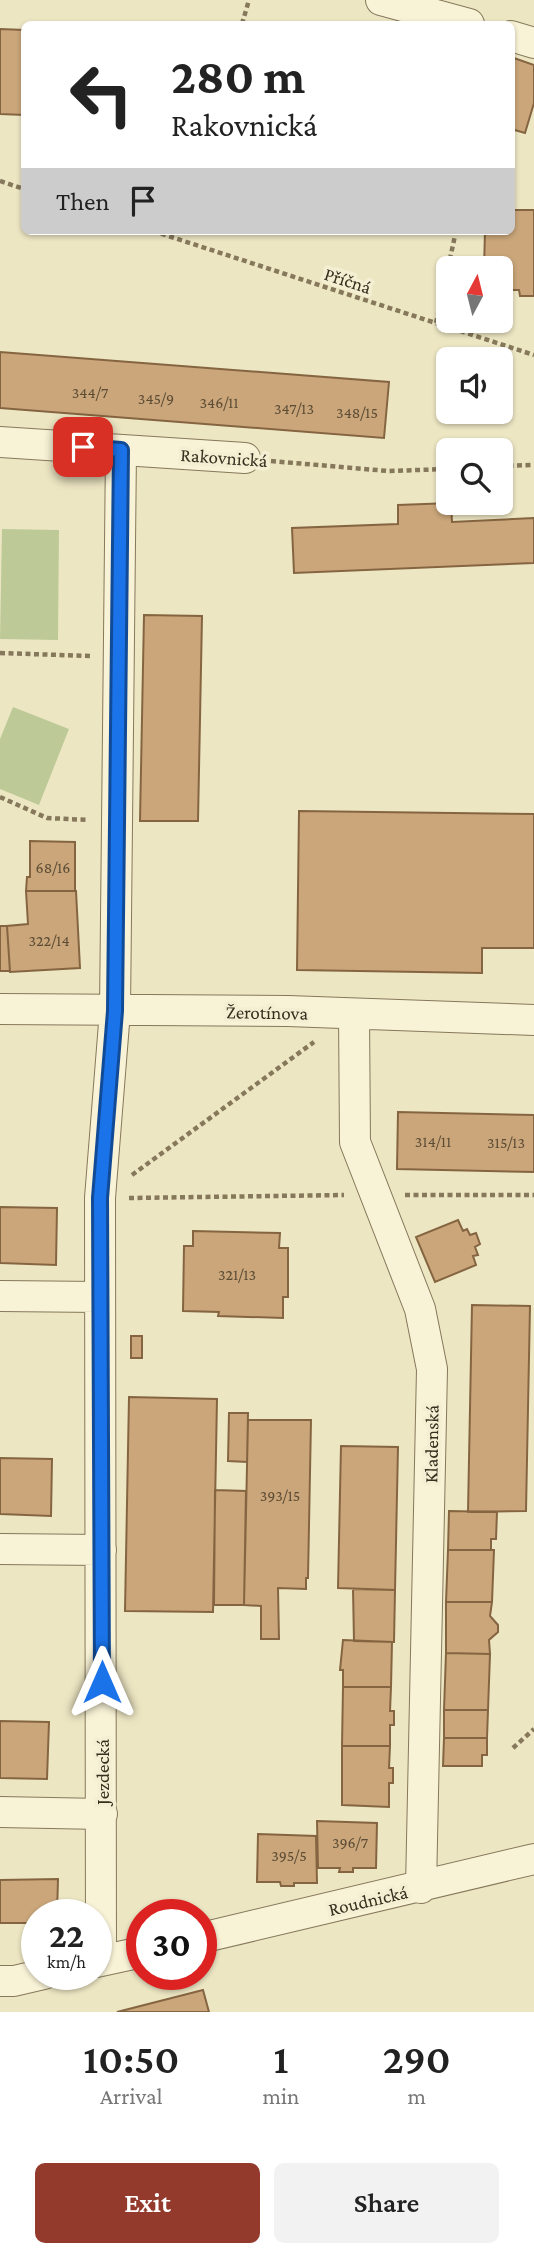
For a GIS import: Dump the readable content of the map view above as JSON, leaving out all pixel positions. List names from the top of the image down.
{
  "streets": {
    "street": [
      "Rakovnická",
      "Žerotínova",
      "Kladenská",
      "Jezdecká",
      "Roudnická"
    ],
    "path": ["Příčná"]
  },
  "crossings": [
    ["Rakovnická", "Jezdecká"],
    ["Žerotínova", "Kladenská"],
    ["Žerotínova", "Jezdecká"],
    ["Kladenská", "Roudnická"]
  ],
  "house_numbers": [
    "344/7",
    "345/9",
    "346/11",
    "347/13",
    "348/15",
    "68/16",
    "322/14",
    "314/11",
    "315/13",
    "321/13",
    "393/15",
    "396/7",
    "395/5"
  ],
  "north": "top",
  "page": {
    "turn": ["280 m", "Rakovnická"],
    "then": "Then",
    "speed": "22 km/h",
    "limit": "30",
    "eta": [
      "10:50",
      "Arrival",
      "1",
      "min",
      "290",
      "m"
    ],
    "buttons": ["Exit", "Share"]
  }
}
